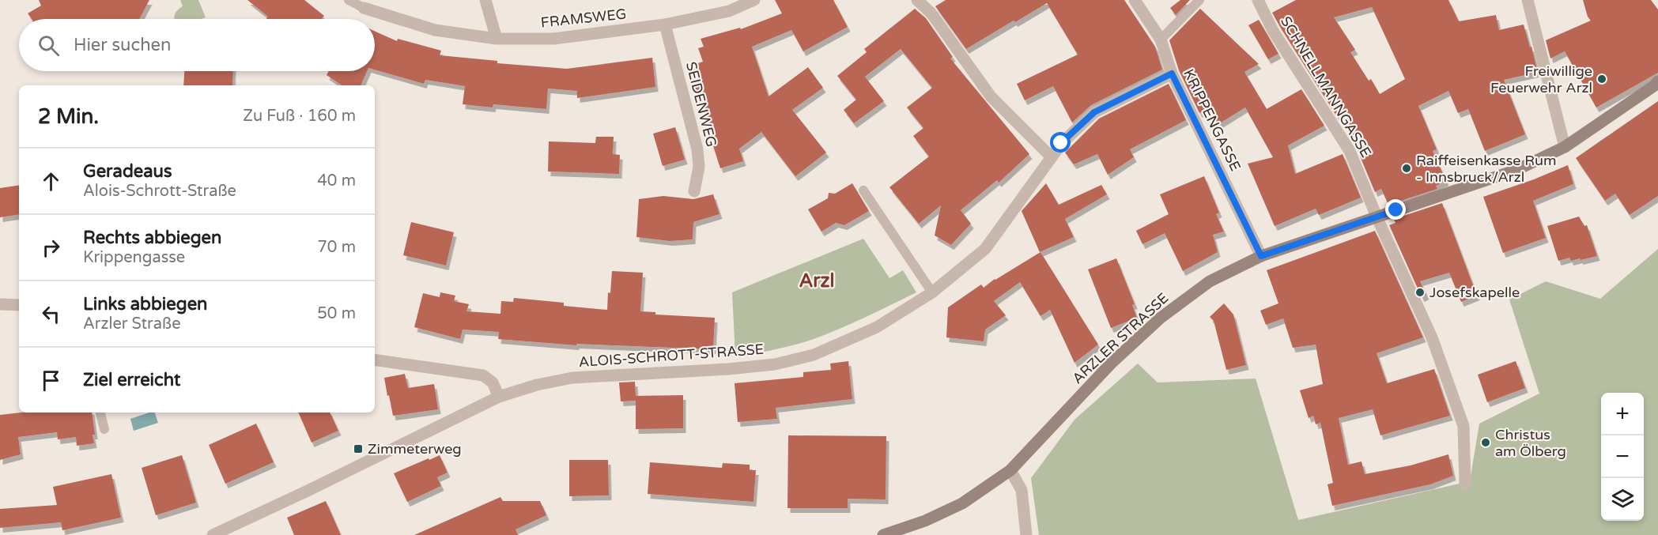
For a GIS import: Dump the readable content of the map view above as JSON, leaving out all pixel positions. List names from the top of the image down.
{
  "streets": {
    "main road": ["ARZLER STRASSE"],
    "street": [
      "FRAMSWEG",
      "SCHNELLMANNGASSE",
      "SEIDENWEG",
      "KRIPPENGASSE",
      "ALOIS-SCHROTT-STRASSE"
    ]
  },
  "crossings": [
    ["FRAMSWEG", "SEIDENWEG"],
    ["SCHNELLMANNGASSE", "ARZLER STRASSE"],
    ["KRIPPENGASSE", "ARZLER STRASSE"],
    ["KRIPPENGASSE", "ALOIS-SCHROTT-STRASSE"]
  ],
  "districts": ["Arzl"],
  "places": {
    "other": [
      "Freiwillige Feuerwehr Arzl",
      "Raiffeisenkasse Rum - Innsbruck/Arzl",
      "Josefskapelle",
      "Christus am Ölberg"
    ],
    "transit": ["Zimmeterweg"]
  },
  "page": {
    "search": "Hier suchen",
    "heading": ["2 Min.", "Zu Fuß · 160 m"],
    "list": [
      ["Geradeaus", "Alois-Schrott-Straße", "40 m"],
      ["Rechts abbiegen", "Krippengasse", "70 m"],
      ["Links abbiegen", "Arzler Straße", "50 m"],
      "Ziel erreicht"
    ],
    "map_buttons": ["+", "−"]
  }
}
